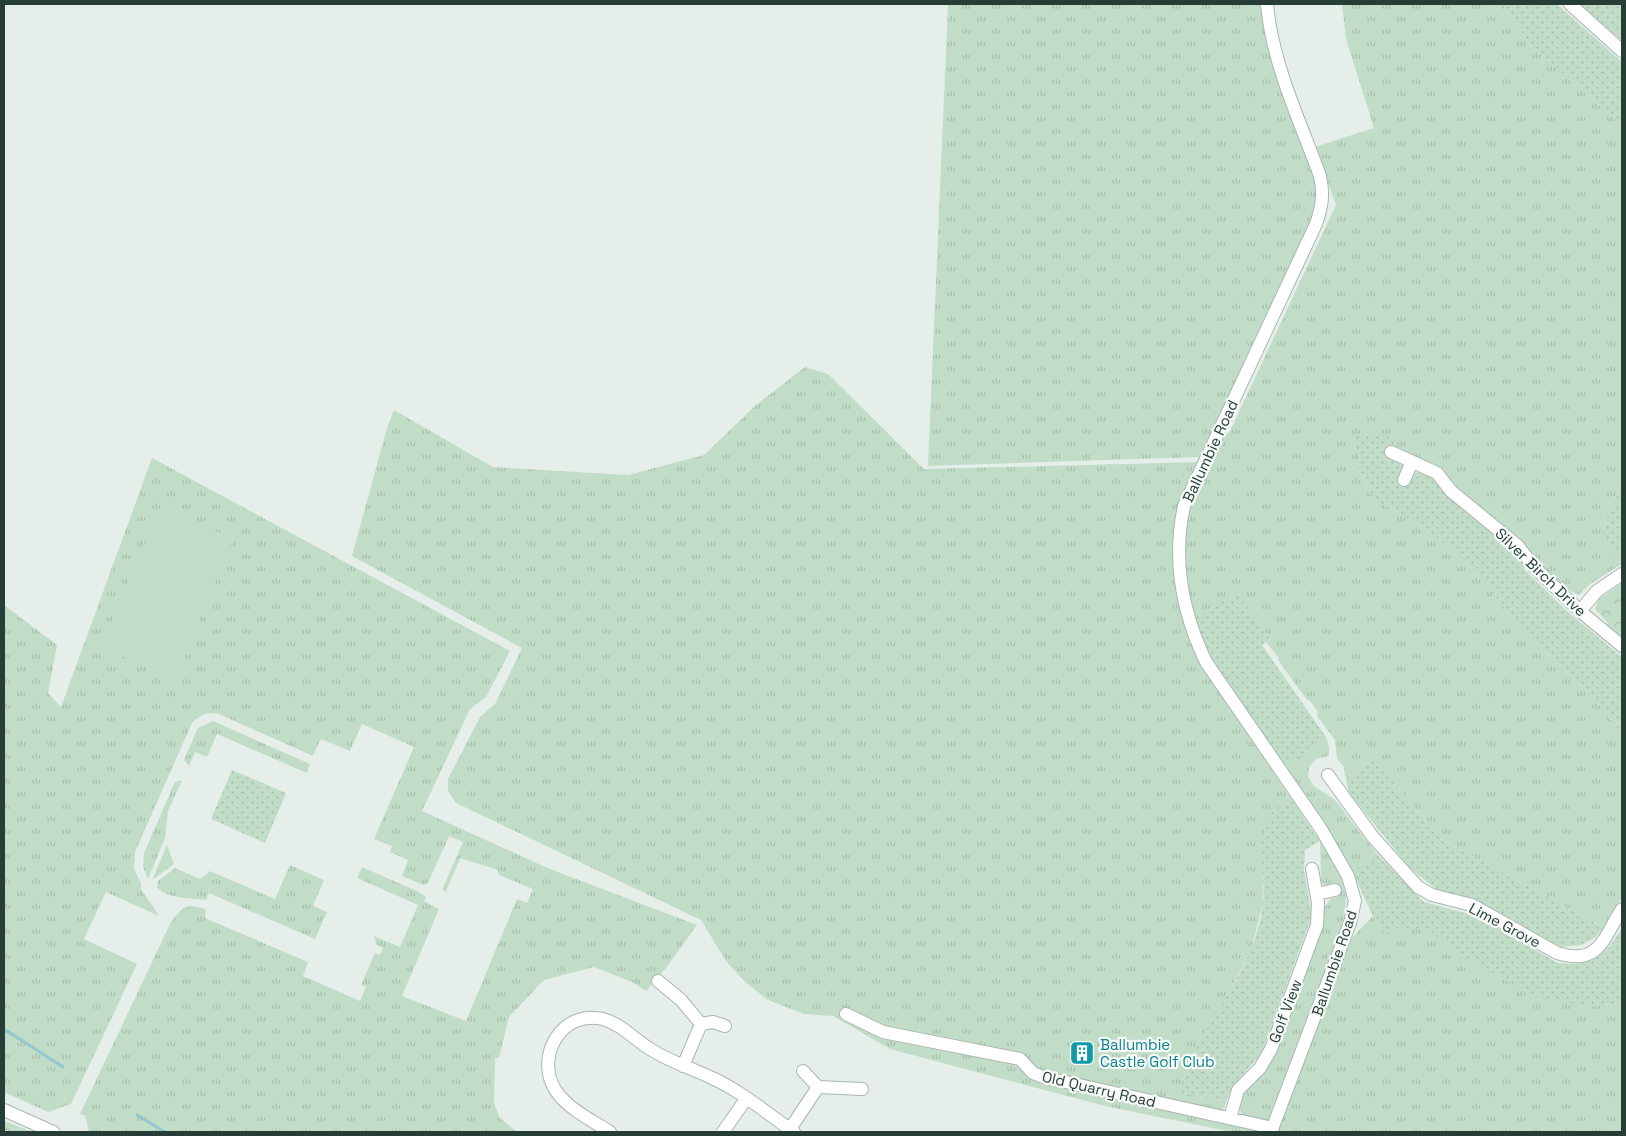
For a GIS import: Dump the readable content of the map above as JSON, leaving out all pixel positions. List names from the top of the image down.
{
  "streets": {
    "street": [
      "Ballumbie Road",
      "Silver Birch Drive",
      "Lime Grove",
      "Golf View",
      "Old Quarry Road"
    ]
  },
  "crossings": [
    ["Ballumbie Road", "Old Quarry Road"],
    ["Golf View", "Old Quarry Road"]
  ],
  "places": {
    "building": ["Ballumbie Castle Golf Club"]
  }
}
